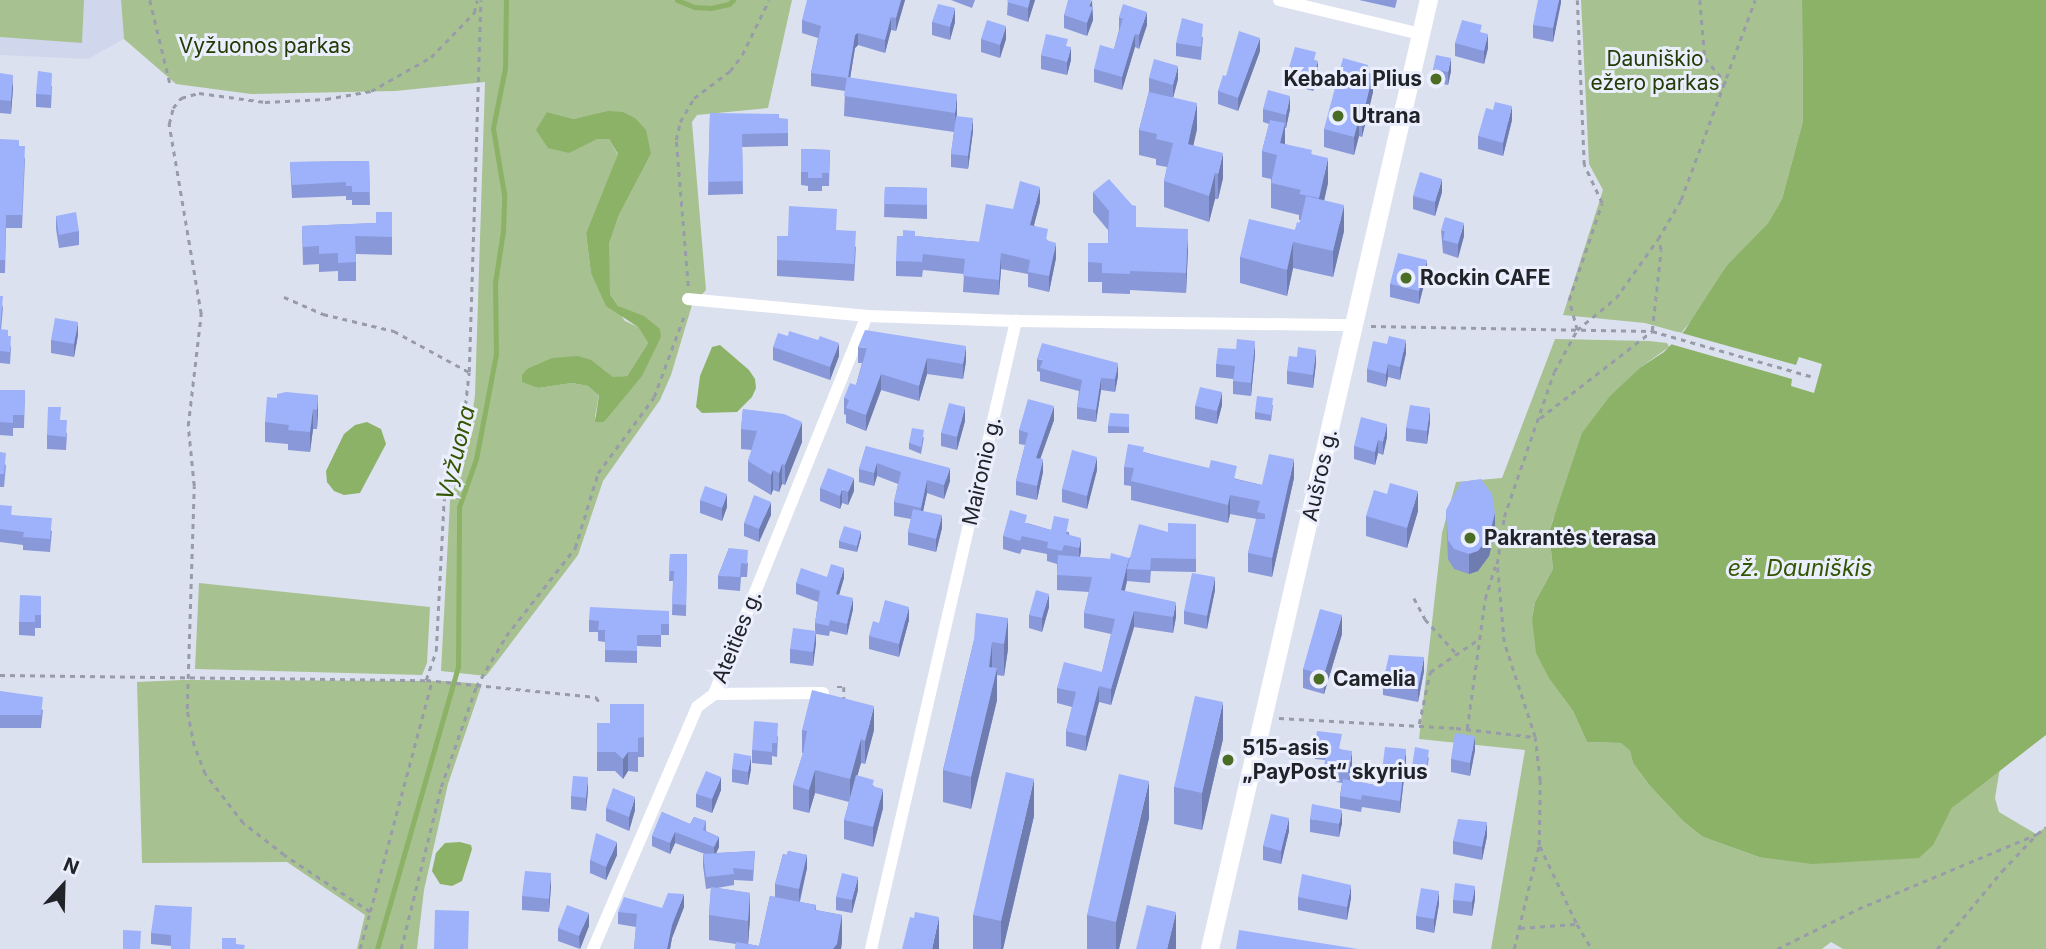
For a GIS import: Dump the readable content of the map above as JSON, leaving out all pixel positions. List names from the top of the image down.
{
  "streets": {
    "street": ["Maironio g.", "Aušros g.", "Ateities g."]
  },
  "water": ["Vyžuona", "ež. Dauniškis"],
  "parks": ["Vyžuonos parkas", "Dauniškio ežero parkas"],
  "places": [
    "Kebabai Plius",
    "Utrana",
    "Rockin CAFE",
    "Pakrantės terasa",
    "Camelia",
    "515-asis „PayPost“ skyrius"
  ],
  "north": "top"
}
